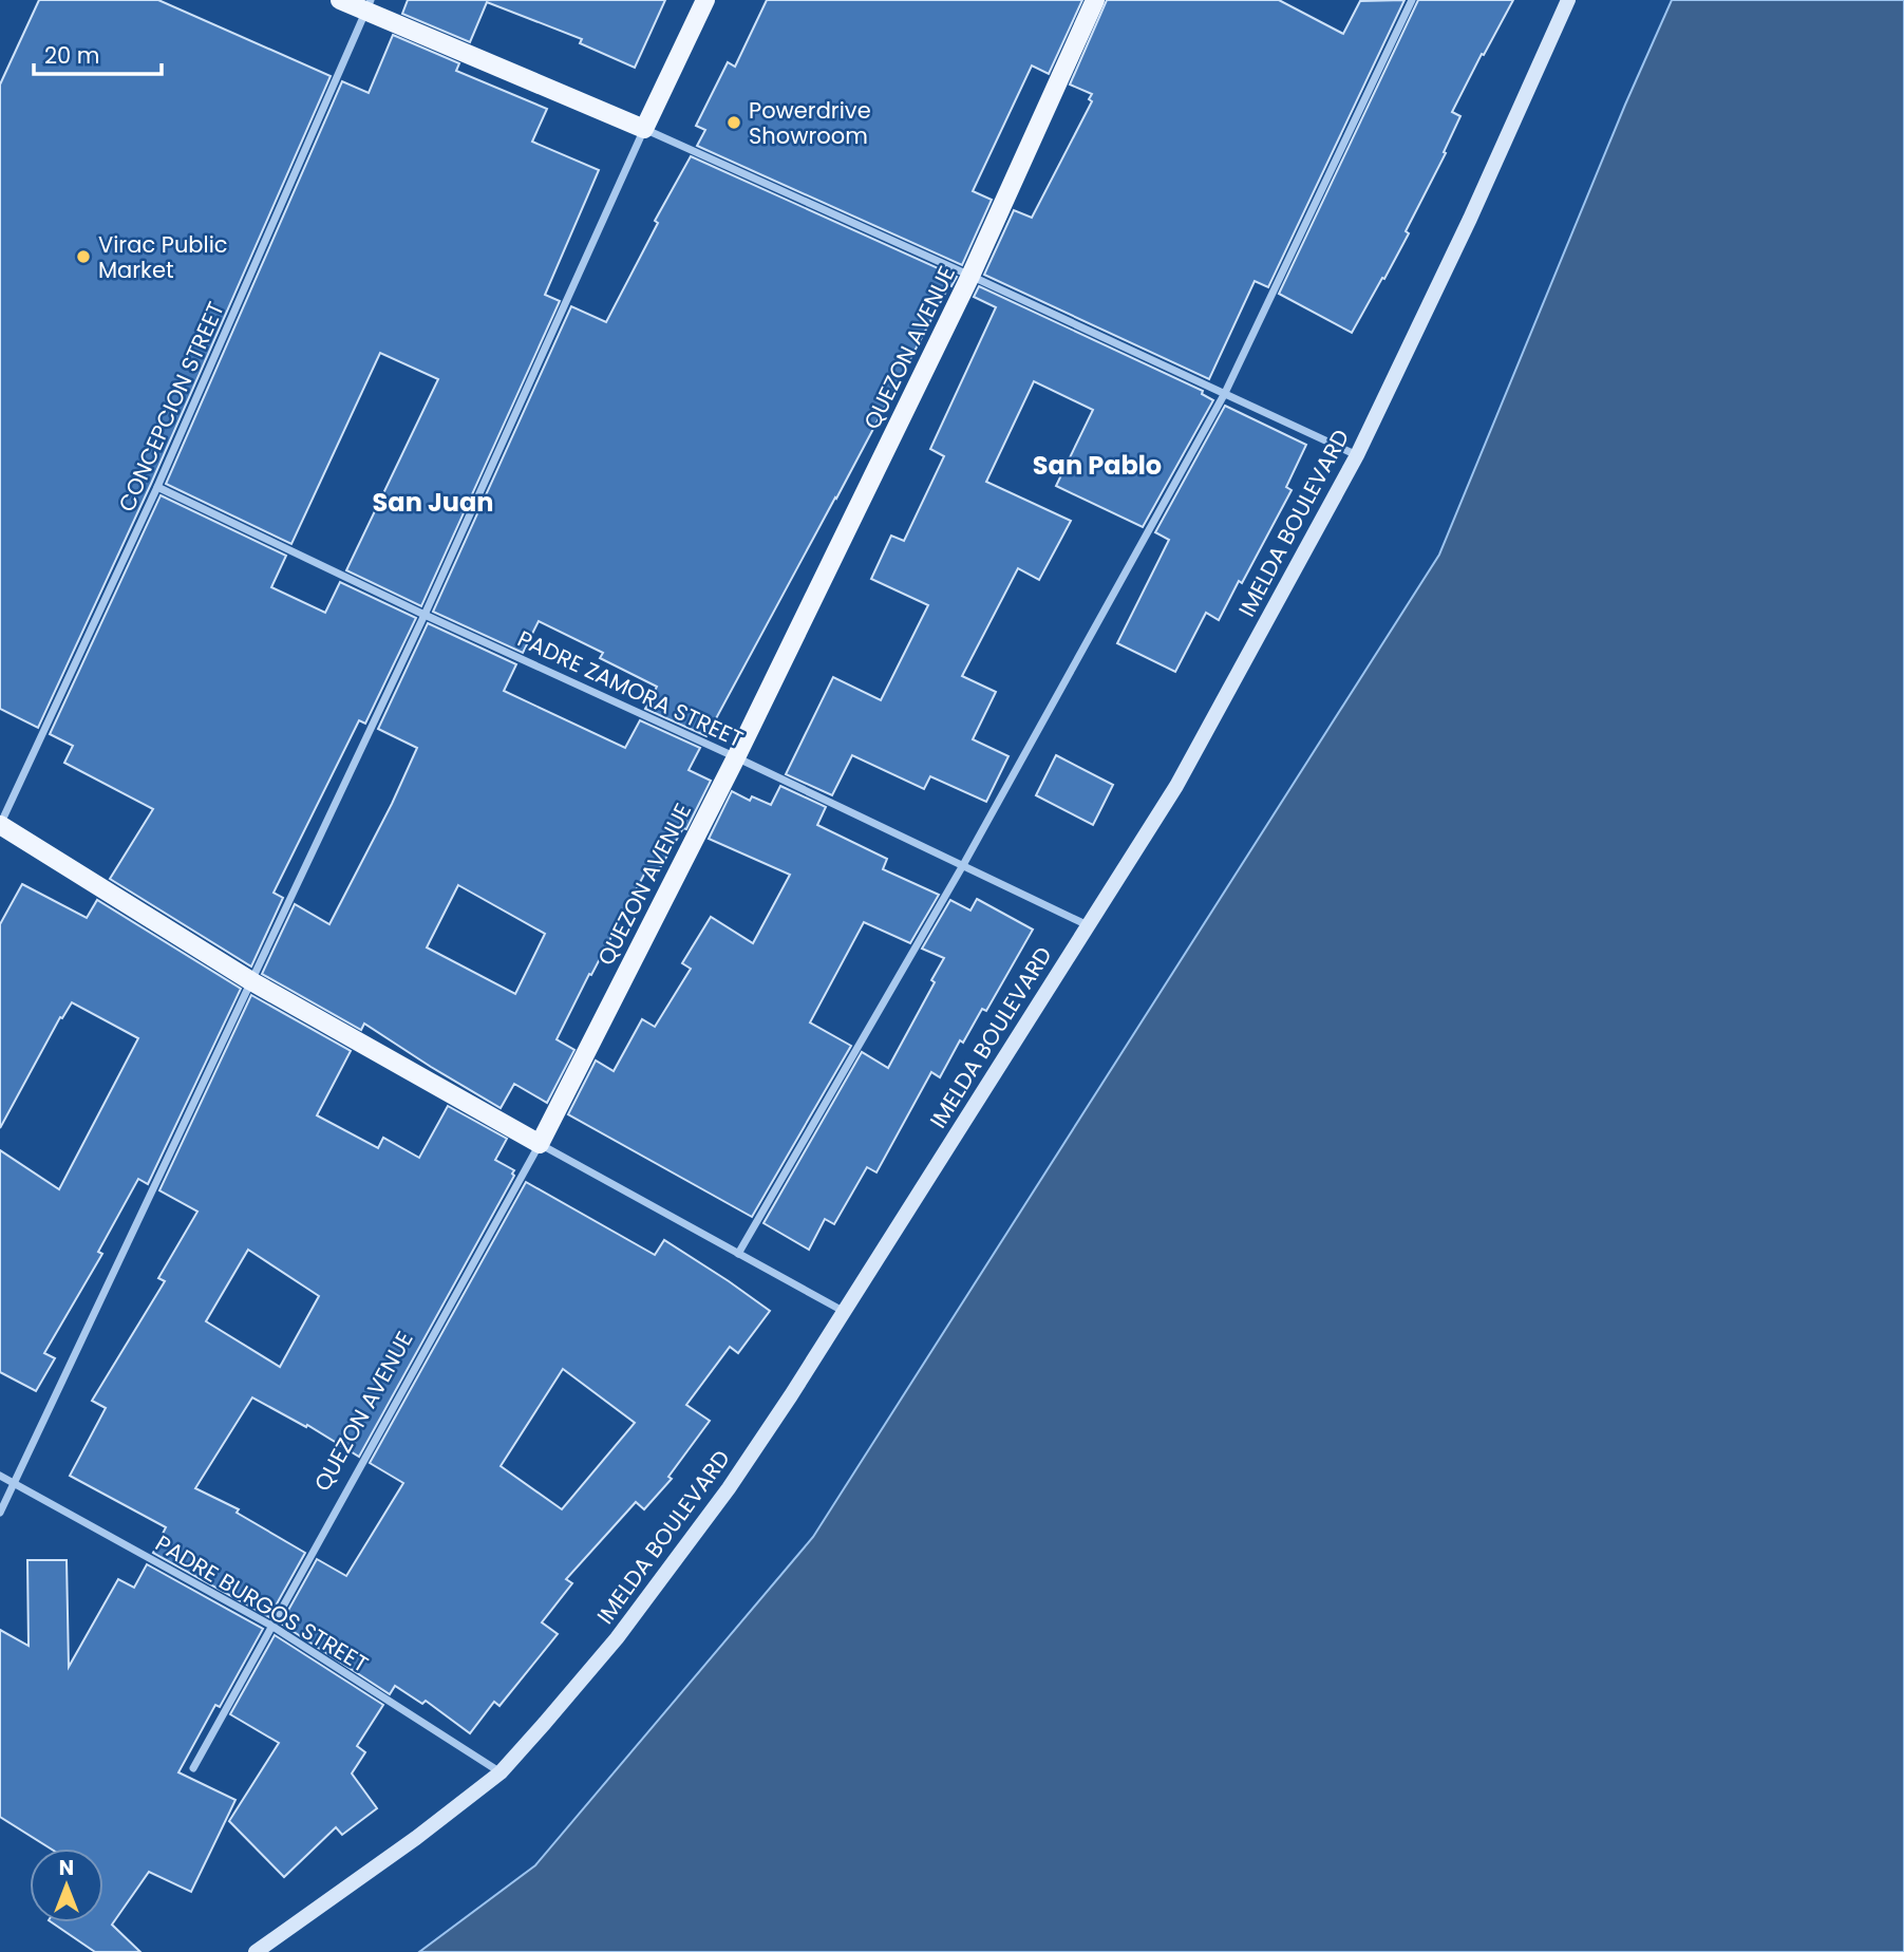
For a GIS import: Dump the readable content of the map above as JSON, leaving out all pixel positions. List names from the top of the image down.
{
  "streets": {
    "main road": ["QUEZON AVENUE", "IMELDA BOULEVARD"],
    "street": ["CONCEPCION STREET", "PADRE ZAMORA STREET", "PADRE BURGOS STREET"]
  },
  "crossings": [
    ["QUEZON AVENUE", "PADRE ZAMORA STREET"],
    ["QUEZON AVENUE", "PADRE BURGOS STREET"],
    ["CONCEPCION STREET", "PADRE ZAMORA STREET"],
    ["IMELDA BOULEVARD", "PADRE ZAMORA STREET"],
    ["IMELDA BOULEVARD", "PADRE BURGOS STREET"]
  ],
  "districts": ["San Pablo", "San Juan"],
  "places": ["Powerdrive Showroom", "Virac Public Market"],
  "scale_bar": "20 m",
  "north": "top"
}
